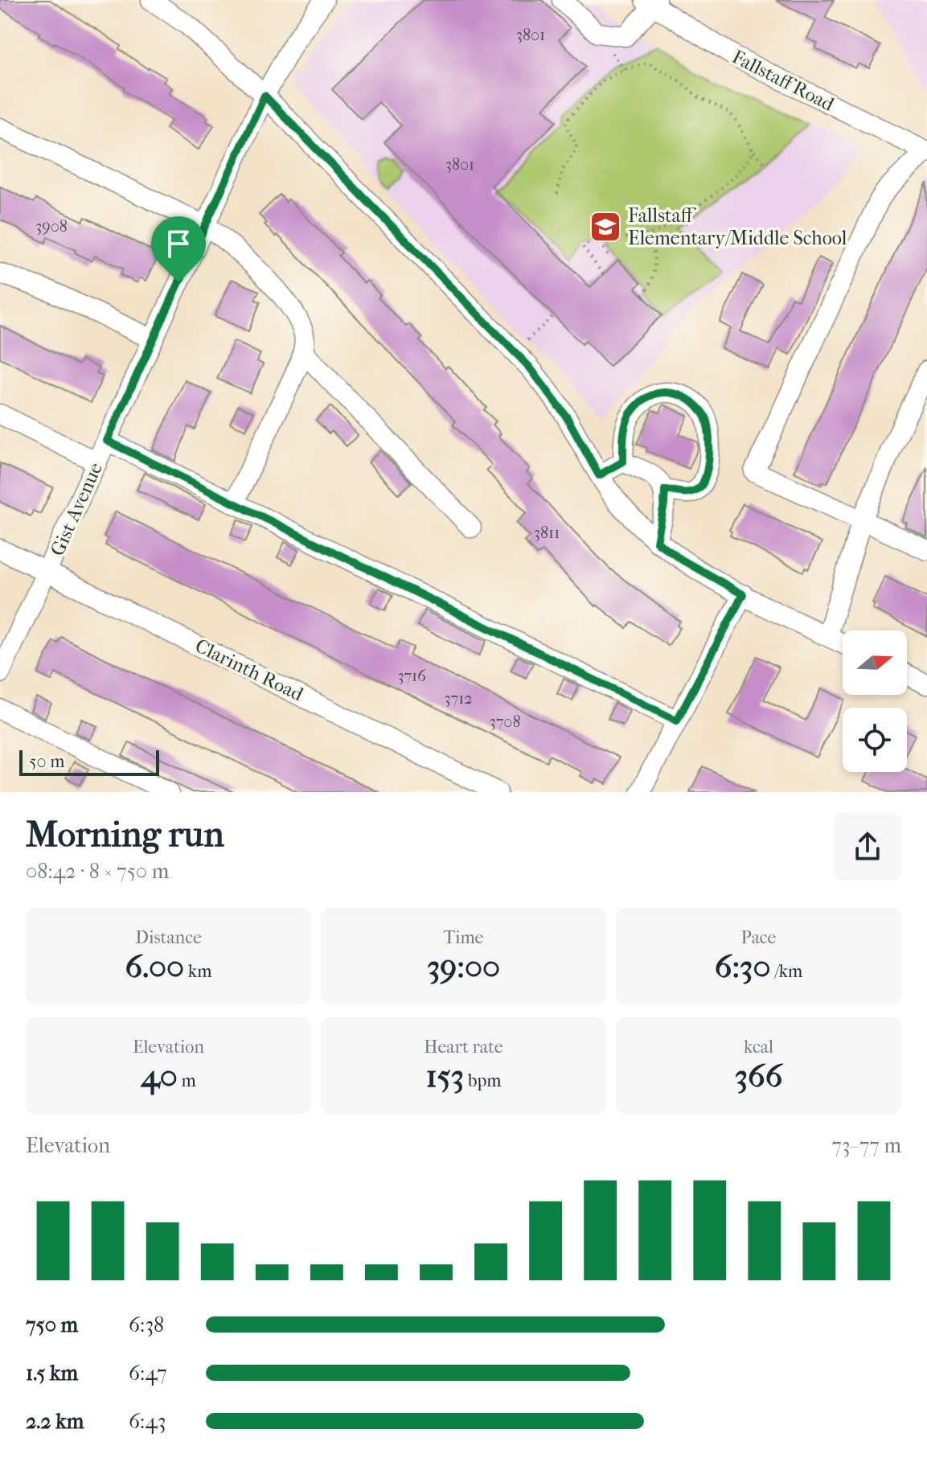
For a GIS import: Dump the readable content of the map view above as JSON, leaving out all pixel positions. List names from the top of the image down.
{
  "streets": {
    "street": ["Fallstaff Road", "Gist Avenue", "Clarinth Road"]
  },
  "crossings": [
    ["Gist Avenue", "Clarinth Road"]
  ],
  "places": {
    "school or university": ["Fallstaff Elementary/Middle School"]
  },
  "house_numbers": [
    "3801",
    "3801",
    "3908",
    "3811",
    "3716",
    "3712",
    "3708"
  ],
  "scale_bar": "50 m",
  "north": "right",
  "page": {
    "scale": "50 m",
    "heading": ["Morning run", "08:42 · 8 × 750 m"],
    "stats": [
      ["Distance", "6.00 km"],
      ["Time", "39:00"],
      ["Pace", "6:30 /km"],
      ["Elevation", "40 m"],
      ["Heart rate", "153 bpm"],
      ["kcal", "366"]
    ],
    "chart": ["Elevation", "73–77 m"],
    "list": [
      {
        "name": "750 m",
        "note": "6:38"
      },
      {
        "name": "1.5 km",
        "note": "6:47"
      },
      {
        "name": "2.2 km",
        "note": "6:43"
      }
    ]
  }
}
